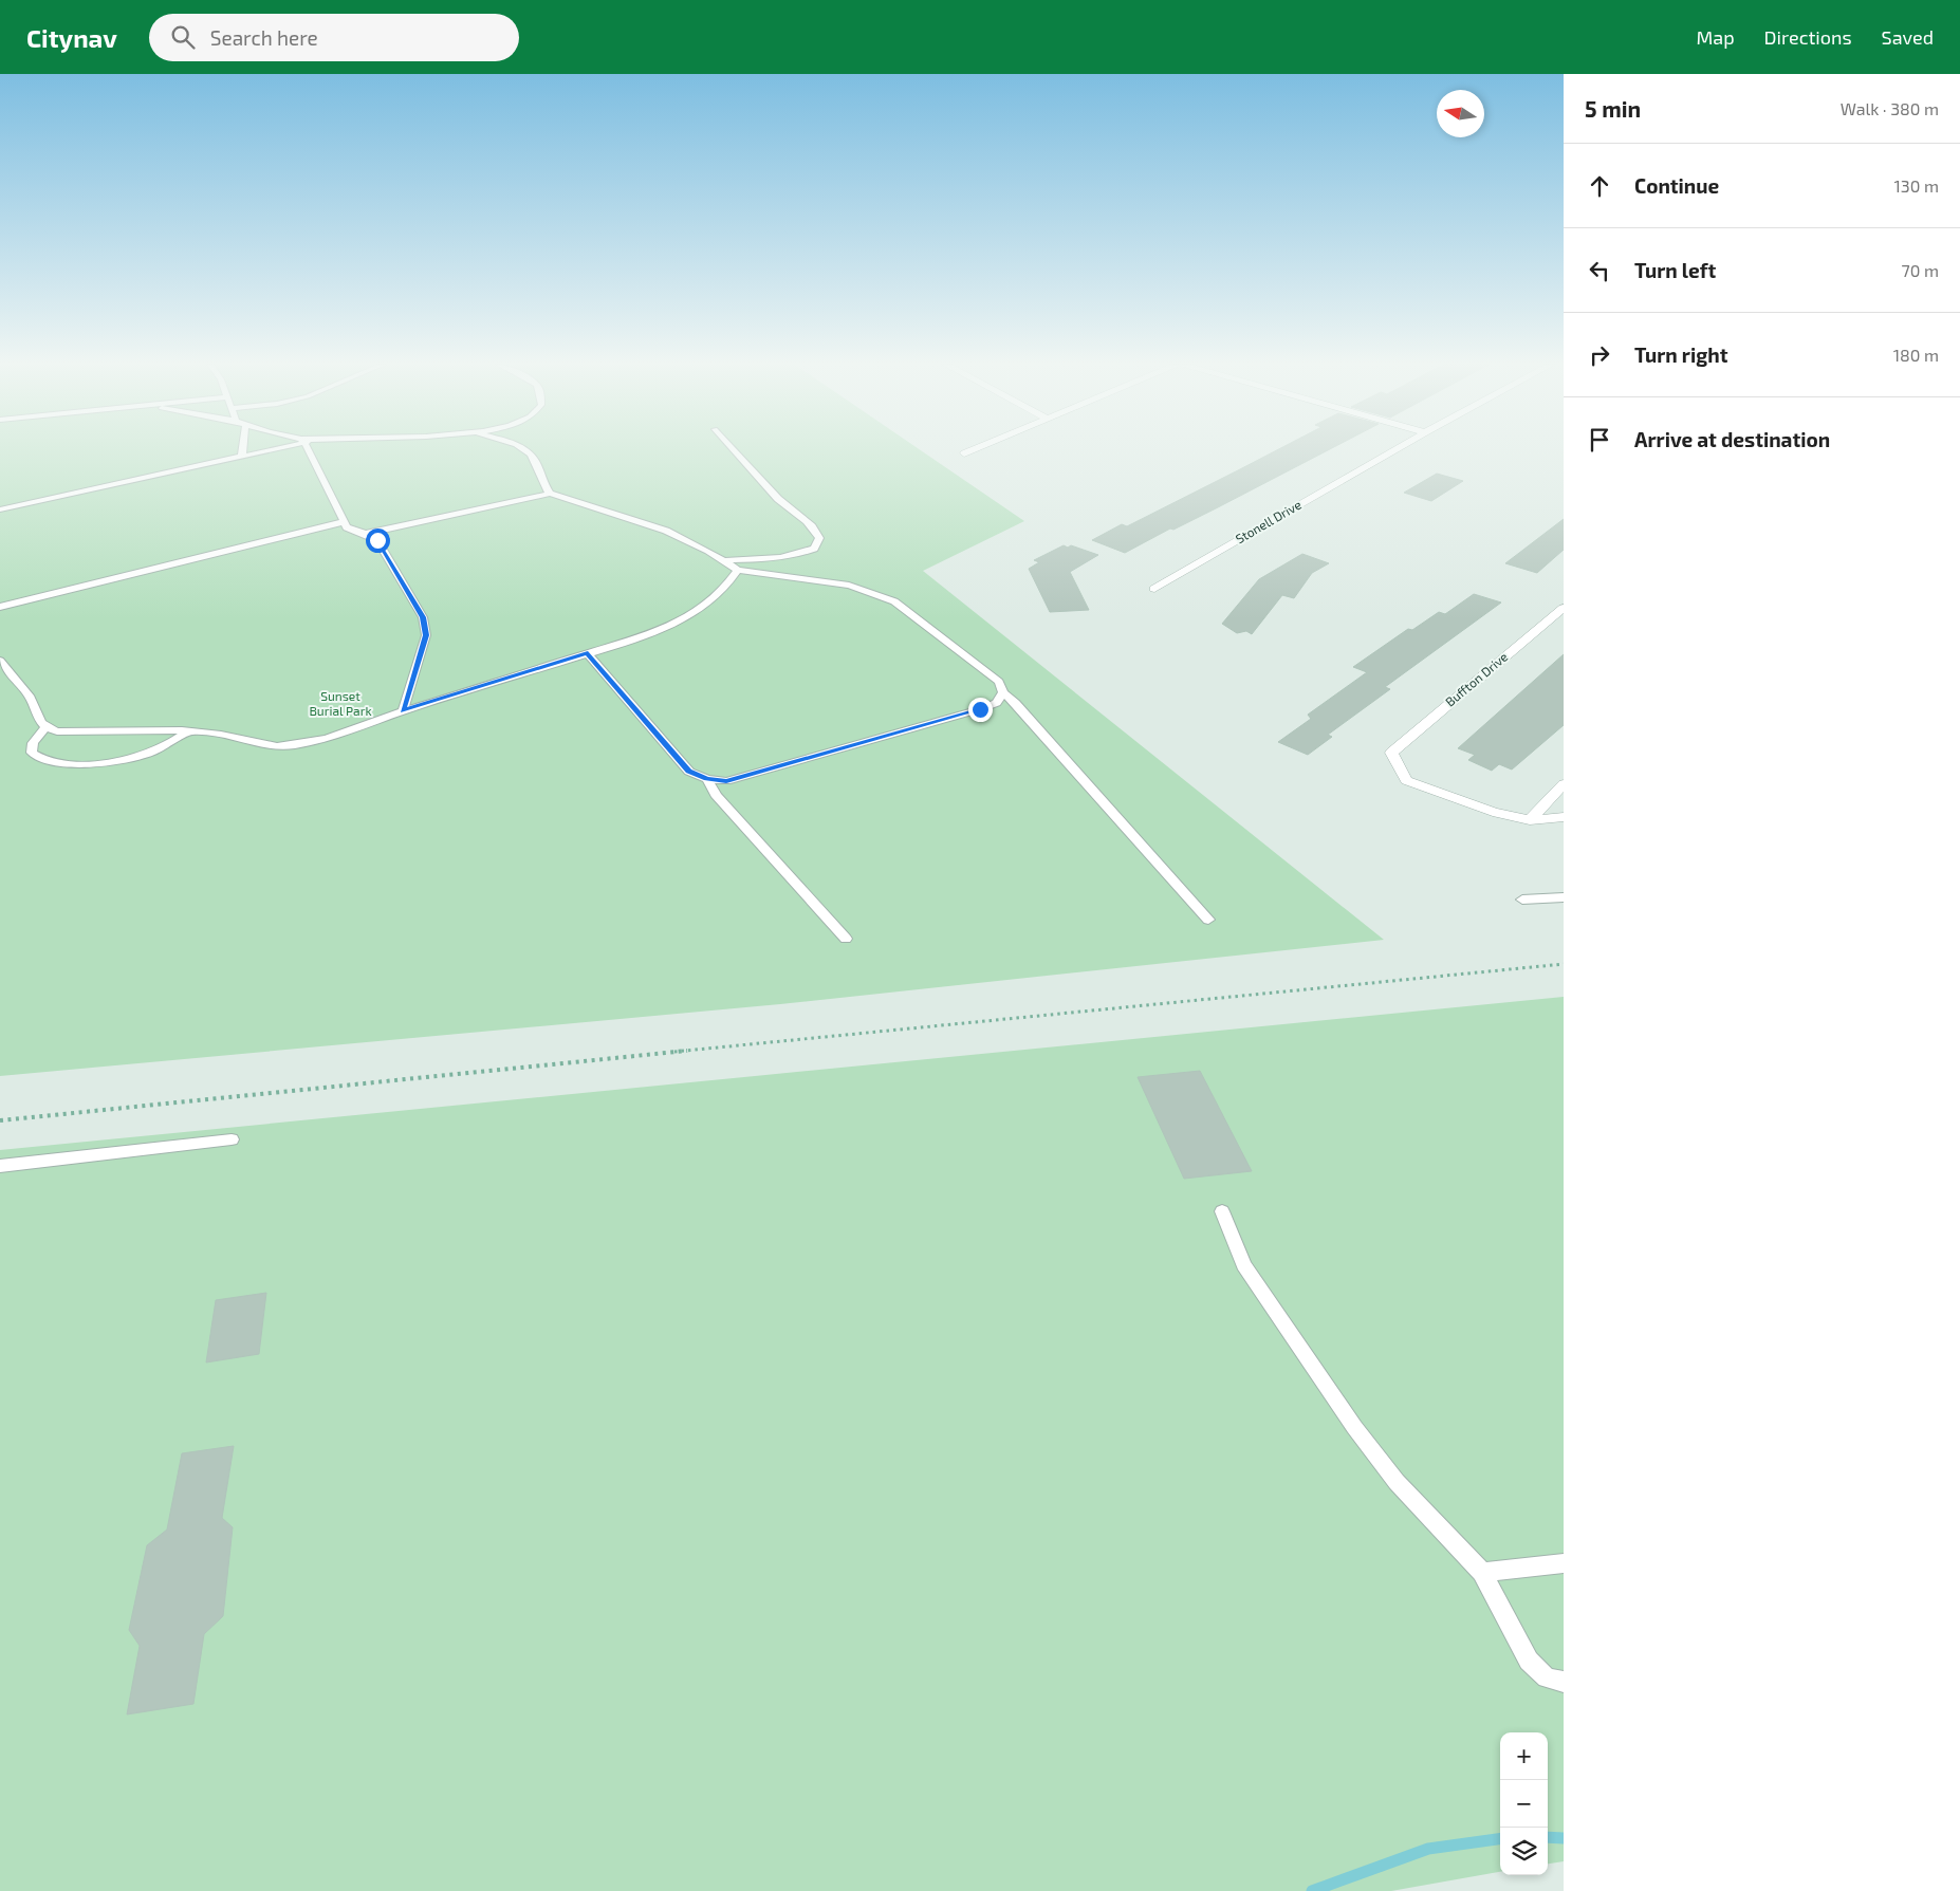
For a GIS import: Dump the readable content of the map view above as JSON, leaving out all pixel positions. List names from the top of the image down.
{
  "streets": {
    "street": ["Stonell Drive", "Buffton Drive"]
  },
  "parks": ["Sunset Burial Park"],
  "north": "left",
  "page": {
    "header": "Citynav",
    "search": "Search here",
    "nav": ["Map", "Directions", "Saved"],
    "heading": ["5 min", "Walk · 380 m"],
    "list": [
      ["Continue", "130 m"],
      ["Turn left", "70 m"],
      ["Turn right", "180 m"],
      "Arrive at destination"
    ],
    "map_buttons": ["+", "−"]
  }
}
